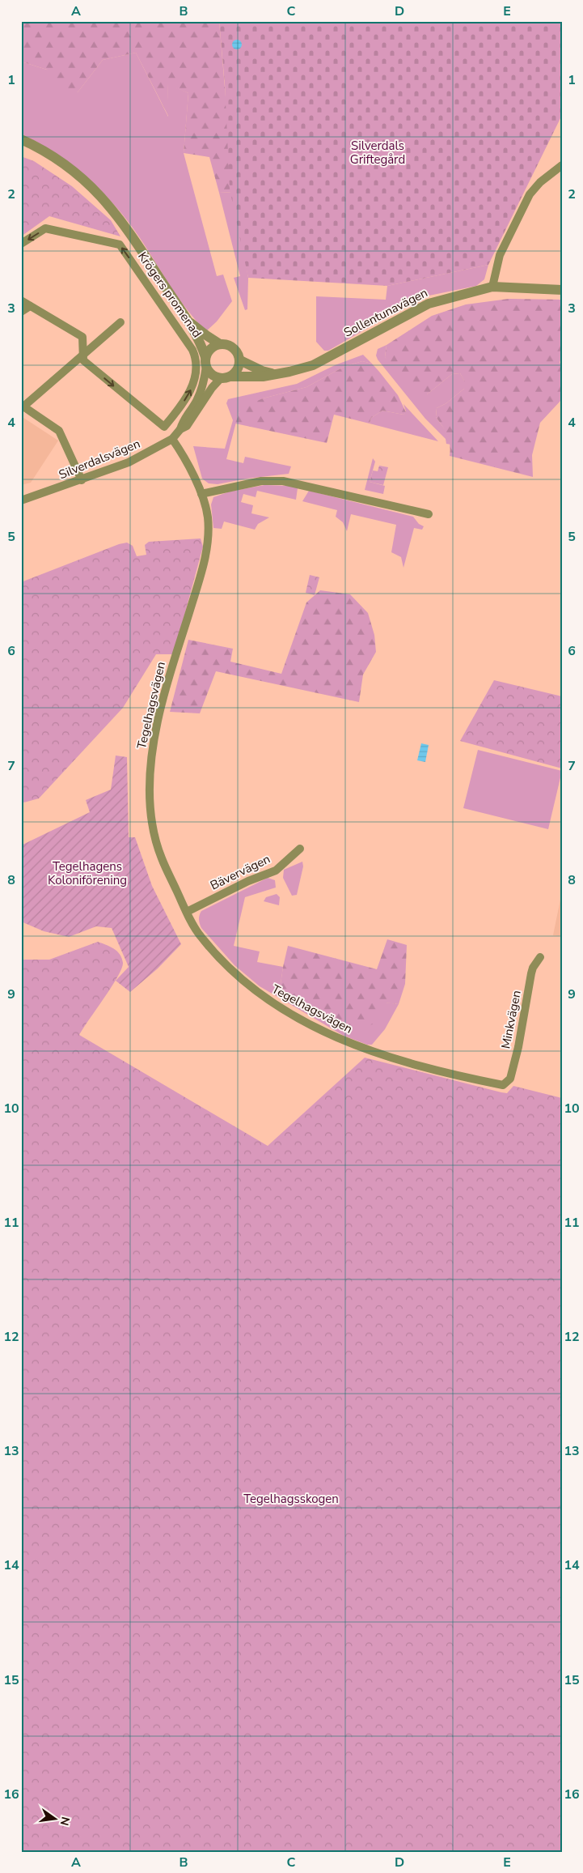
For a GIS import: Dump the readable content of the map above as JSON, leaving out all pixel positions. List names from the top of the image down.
{
  "streets": {
    "street": [
      "Krögers promenad",
      "Sollentunavägen",
      "Silverdalsvägen",
      "Tegelhagsvägen",
      "Bävervägen",
      "Minkvägen"
    ]
  },
  "crossings": [
    ["Sollentunavägen", "Silverdalsvägen"],
    ["Silverdalsvägen", "Tegelhagsvägen"],
    ["Tegelhagsvägen", "Bävervägen"],
    ["Tegelhagsvägen", "Minkvägen"]
  ],
  "parks": ["Silverdals Griftegård", "Tegelhagens Koloniförening", "Tegelhagsskogen"],
  "north": "right",
  "grid": {
    "columns": [
      "A",
      "B",
      "C",
      "D",
      "E"
    ],
    "rows": [
      "1",
      "2",
      "3",
      "4",
      "5",
      "6",
      "7",
      "8",
      "9",
      "10",
      "11",
      "12",
      "13",
      "14",
      "15",
      "16"
    ]
  }
}
